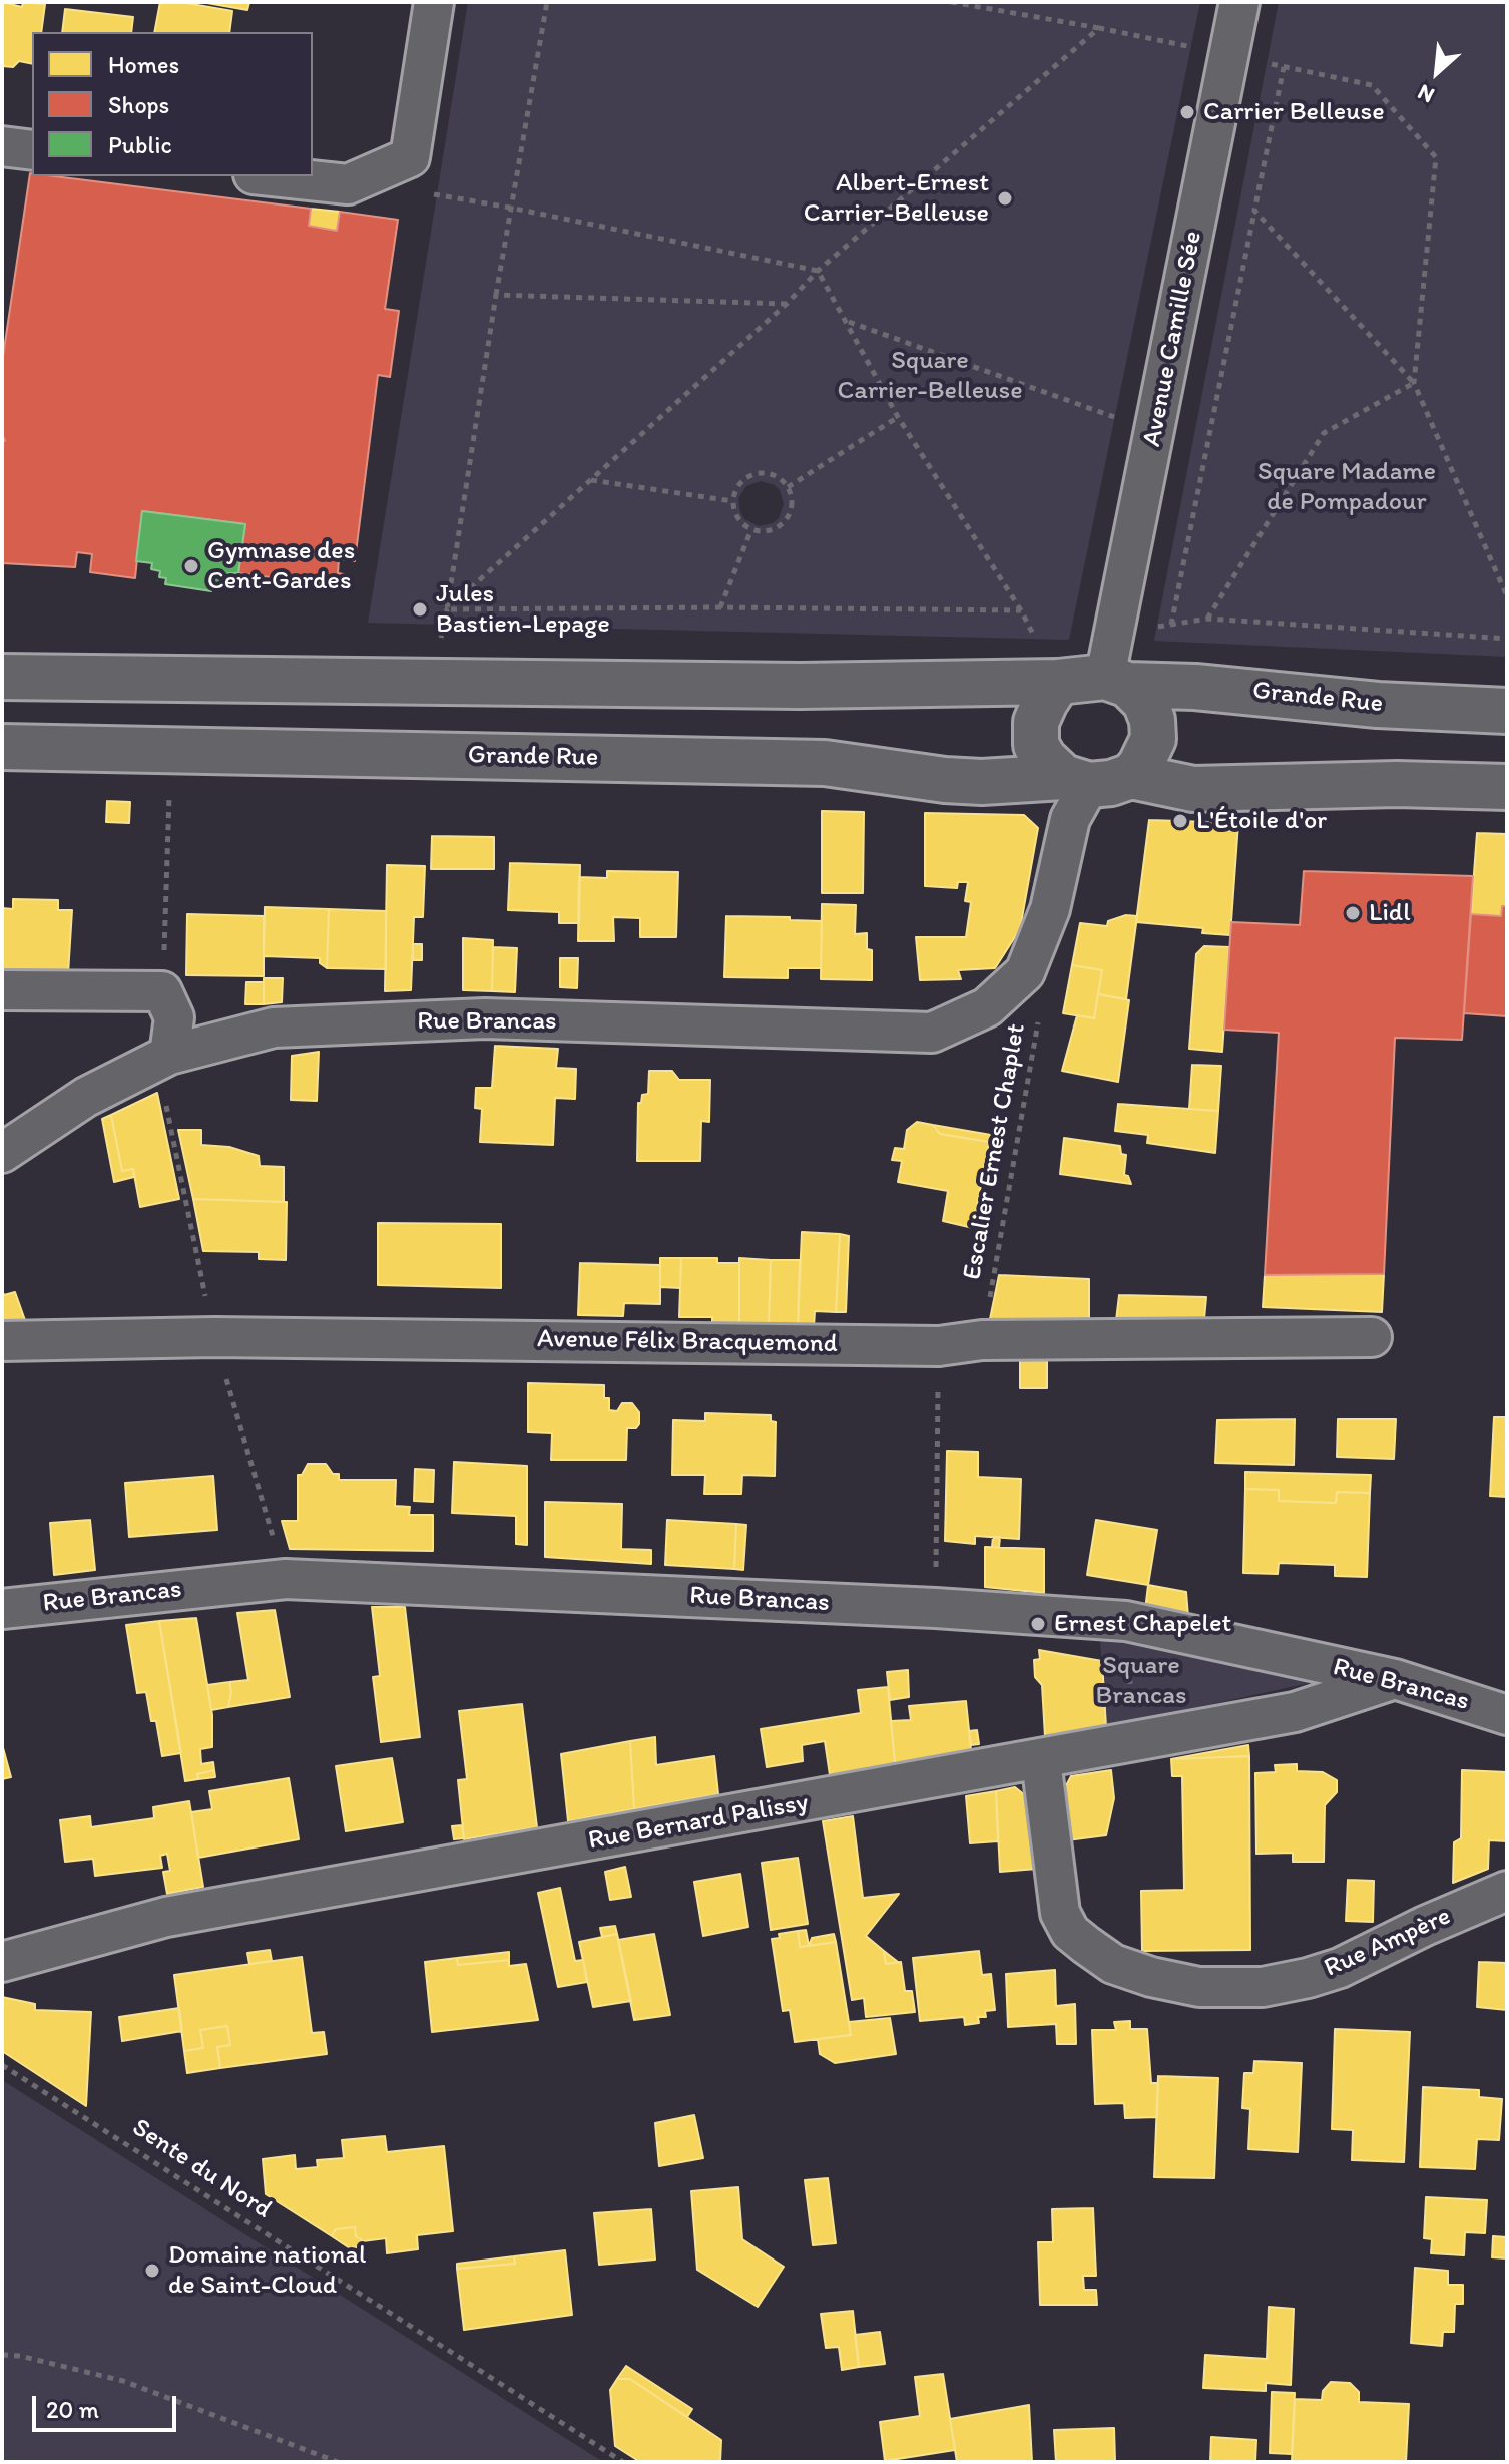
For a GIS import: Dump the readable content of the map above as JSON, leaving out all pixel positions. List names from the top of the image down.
{
  "streets": {
    "main road": ["Grande Rue"],
    "street": [
      "Avenue Camille Sée",
      "Rue Brancas",
      "Avenue Félix Bracquemond",
      "Rue Bernard Palissy",
      "Rue Ampère"
    ],
    "path": ["Escalier Ernest Chaplet", "Sente du Nord"]
  },
  "crossings": [
    ["Avenue Camille Sée", "Grande Rue"],
    ["Avenue Camille Sée", "Rue Brancas"],
    ["Grande Rue", "Rue Brancas"],
    ["Rue Brancas", "Escalier Ernest Chaplet"],
    ["Rue Brancas", "Rue Bernard Palissy"],
    ["Escalier Ernest Chaplet", "Avenue Félix Bracquemond"],
    ["Rue Bernard Palissy", "Rue Ampère"]
  ],
  "parks": ["Square Carrier-Belleuse", "Square Madame de Pompadour", "Square Brancas"],
  "places": [
    "Carrier Belleuse",
    "Albert-Ernest Carrier-Belleuse",
    "Gymnase des Cent-Gardes",
    "Jules Bastien-Lepage",
    "L'Étoile d'or",
    "Lidl",
    "Ernest Chapelet",
    "Domaine national de Saint-Cloud"
  ],
  "legend": ["Homes", "Shops", "Public"],
  "scale_bar": "20 m",
  "north": "bottom left"
}
